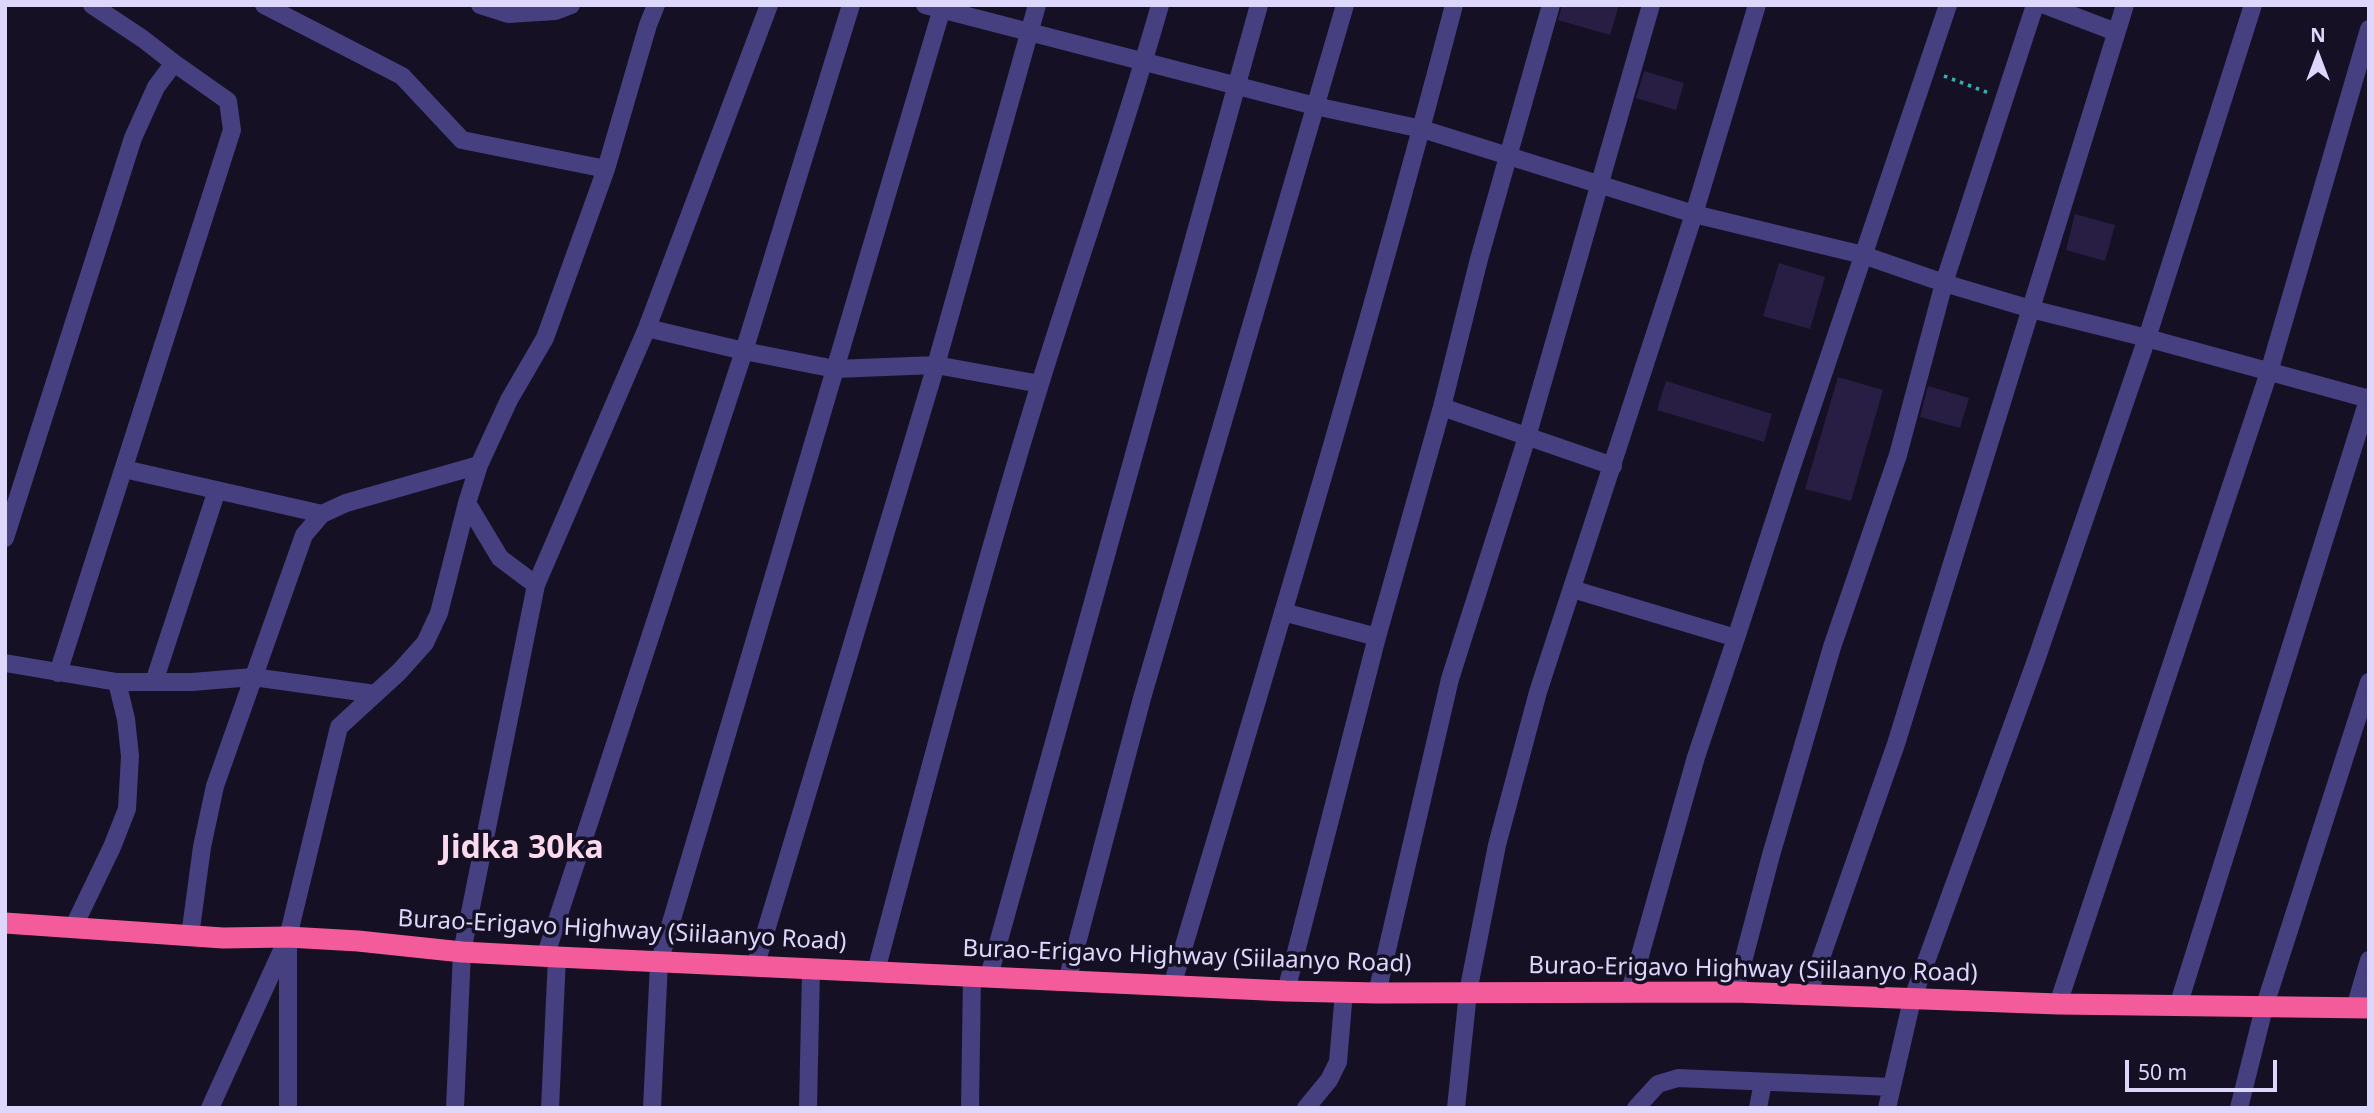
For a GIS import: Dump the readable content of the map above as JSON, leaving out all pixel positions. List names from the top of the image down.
{
  "streets": {
    "highway": ["Burao-Erigavo Highway (Siilaanyo Road)"]
  },
  "districts": ["Jidka 30ka"],
  "scale_bar": "50 m",
  "north": "top"
}
